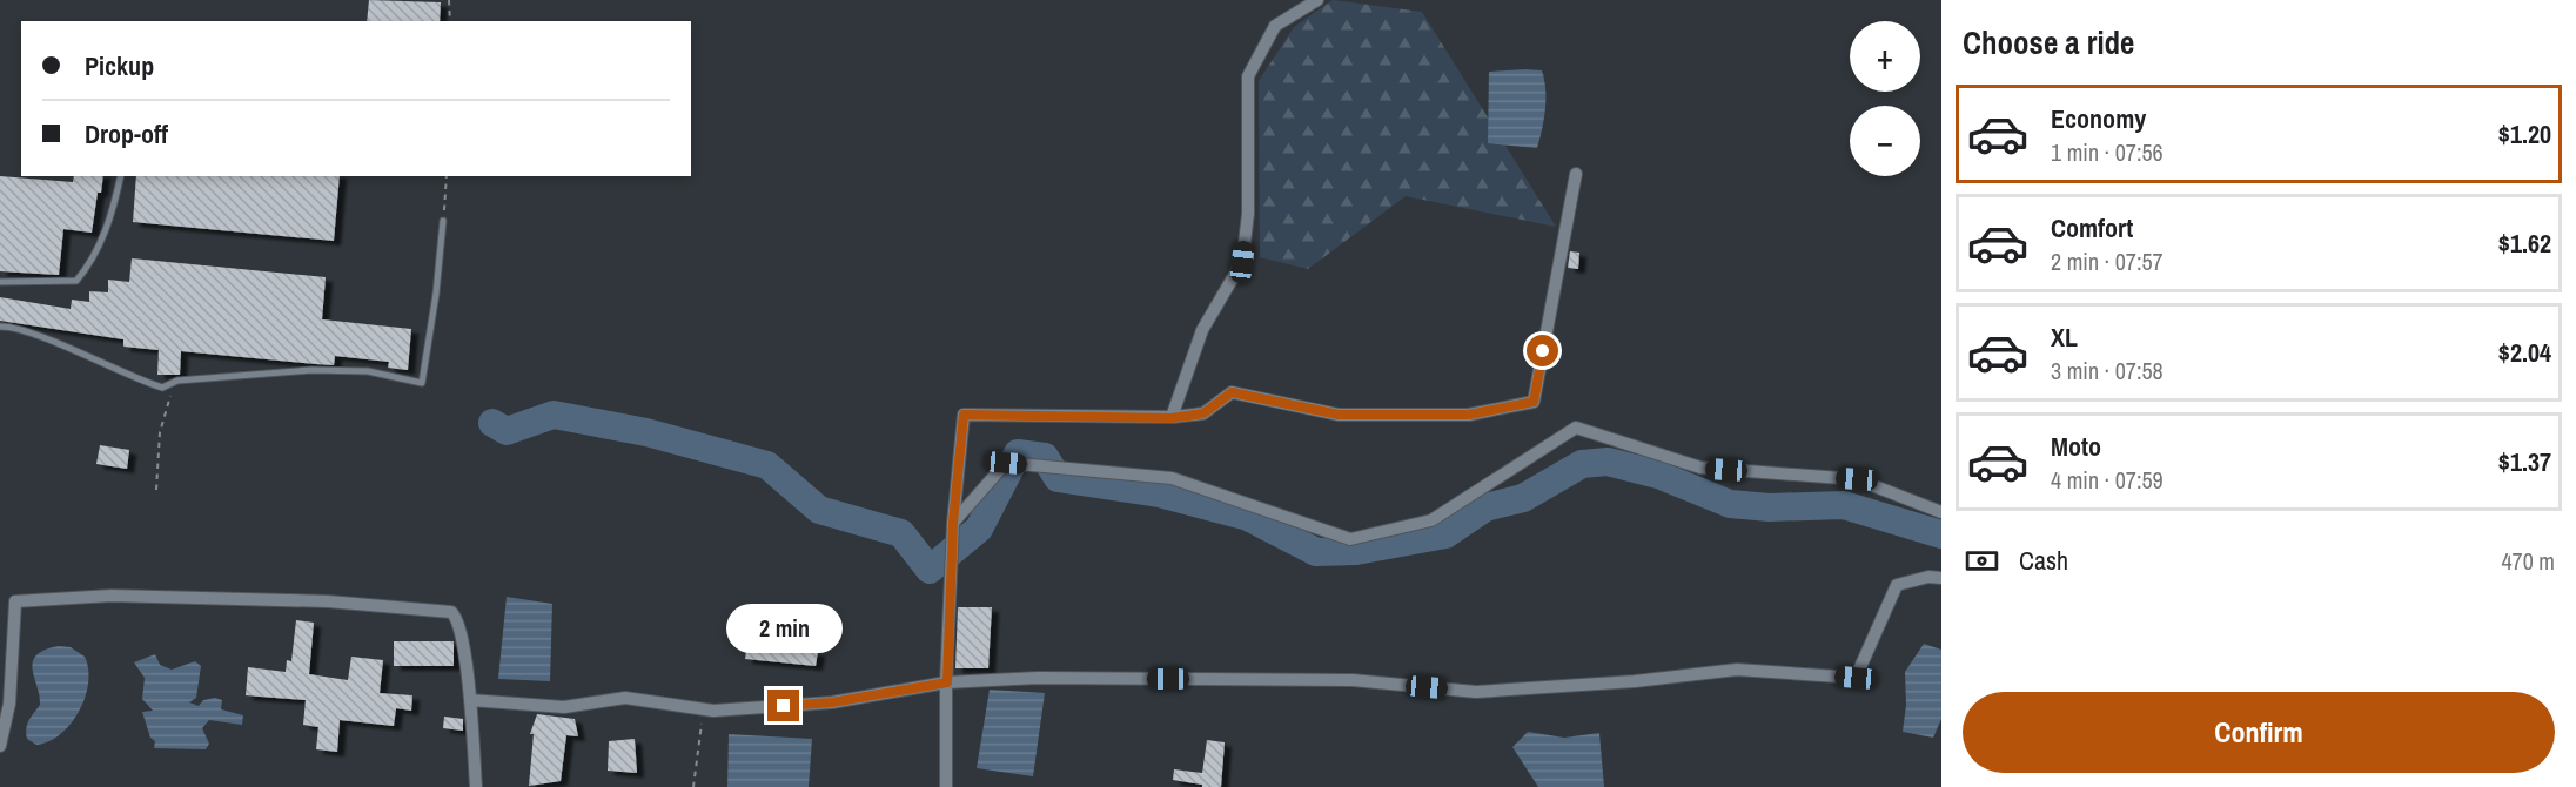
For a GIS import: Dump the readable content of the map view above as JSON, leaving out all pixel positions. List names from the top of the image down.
{
  "page": {
    "heading": "Choose a ride",
    "map_buttons": ["+", "−"],
    "banner": ["Pickup", "Drop-off"],
    "list": [
      {
        "name": "Economy",
        "note": "1 min · 07:56",
        "value": "$1.20"
      },
      {
        "name": "Comfort",
        "note": "2 min · 07:57",
        "value": "$1.62"
      },
      {
        "name": "XL",
        "note": "3 min · 07:58",
        "value": "$2.04"
      },
      {
        "name": "Moto",
        "note": "4 min · 07:59",
        "value": "$1.37"
      }
    ],
    "pay": ["Cash", "470 m"],
    "bubble": "2 min",
    "buttons": "Confirm"
  }
}
